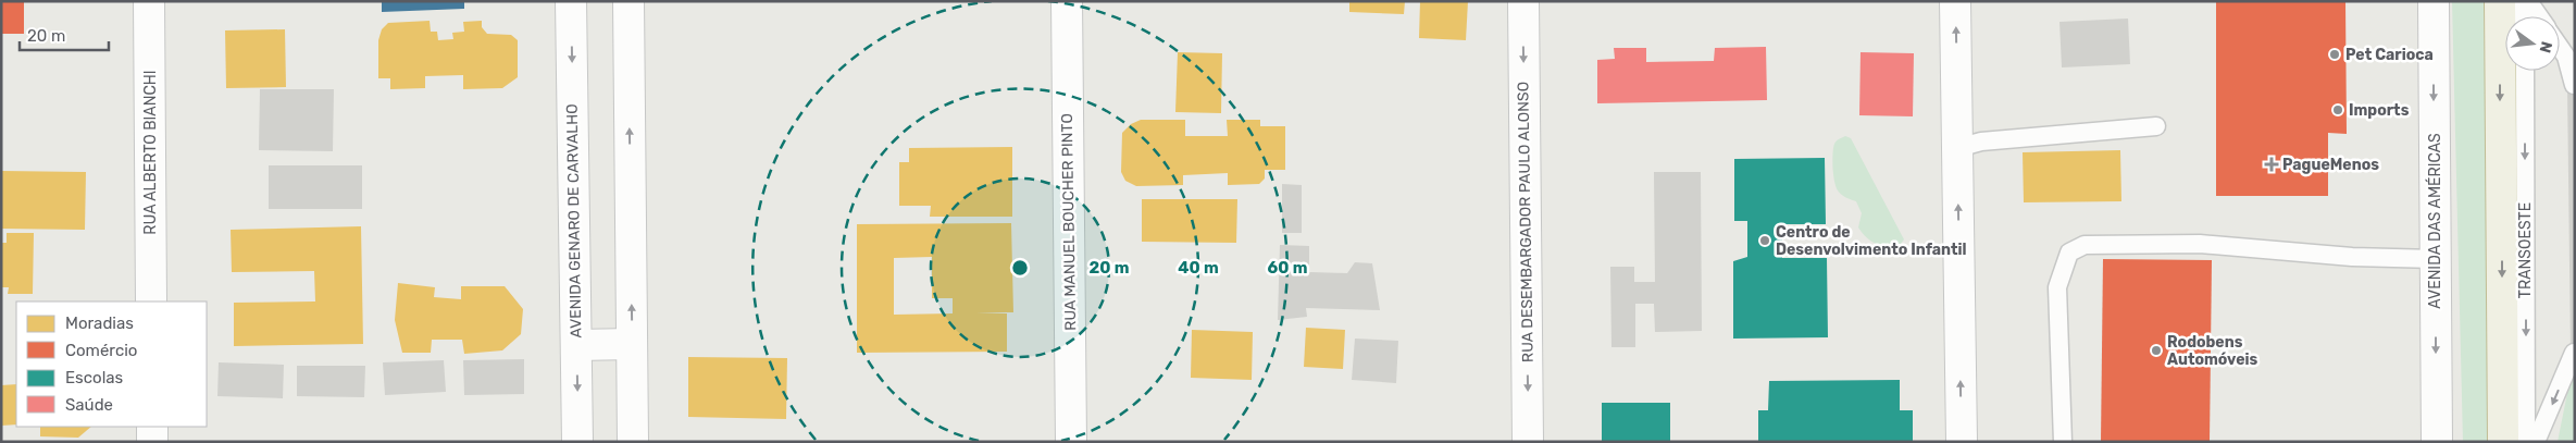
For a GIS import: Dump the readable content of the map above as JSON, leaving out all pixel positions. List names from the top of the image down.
{
  "streets": {
    "street": [
      "RUA ALBERTO BIANCHI",
      "AVENIDA GENARO DE CARVALHO",
      "AVENIDA DAS AMÉRICAS",
      "RUA MANUEL BOUCHER PINTO",
      "RUA DESEMBARGADOR PAULO ALONSO"
    ],
    "lane": ["TRANSOESTE"]
  },
  "one_way": ["AVENIDA DAS AMÉRICAS", "RUA DESEMBARGADOR PAULO ALONSO"],
  "places": {
    "other": [
      "Pet Carioca",
      "Imports",
      "Centro de Desenvolvimento Infantil",
      "Rodobens Automóveis"
    ],
    "health": ["PagueMenos"]
  },
  "legend": [
    "Moradias",
    "Comércio",
    "Escolas",
    "Saúde"
  ],
  "scale_bar": "20 m",
  "north": "right",
  "rings": ["20 m", "40 m", "60 m"]
}
